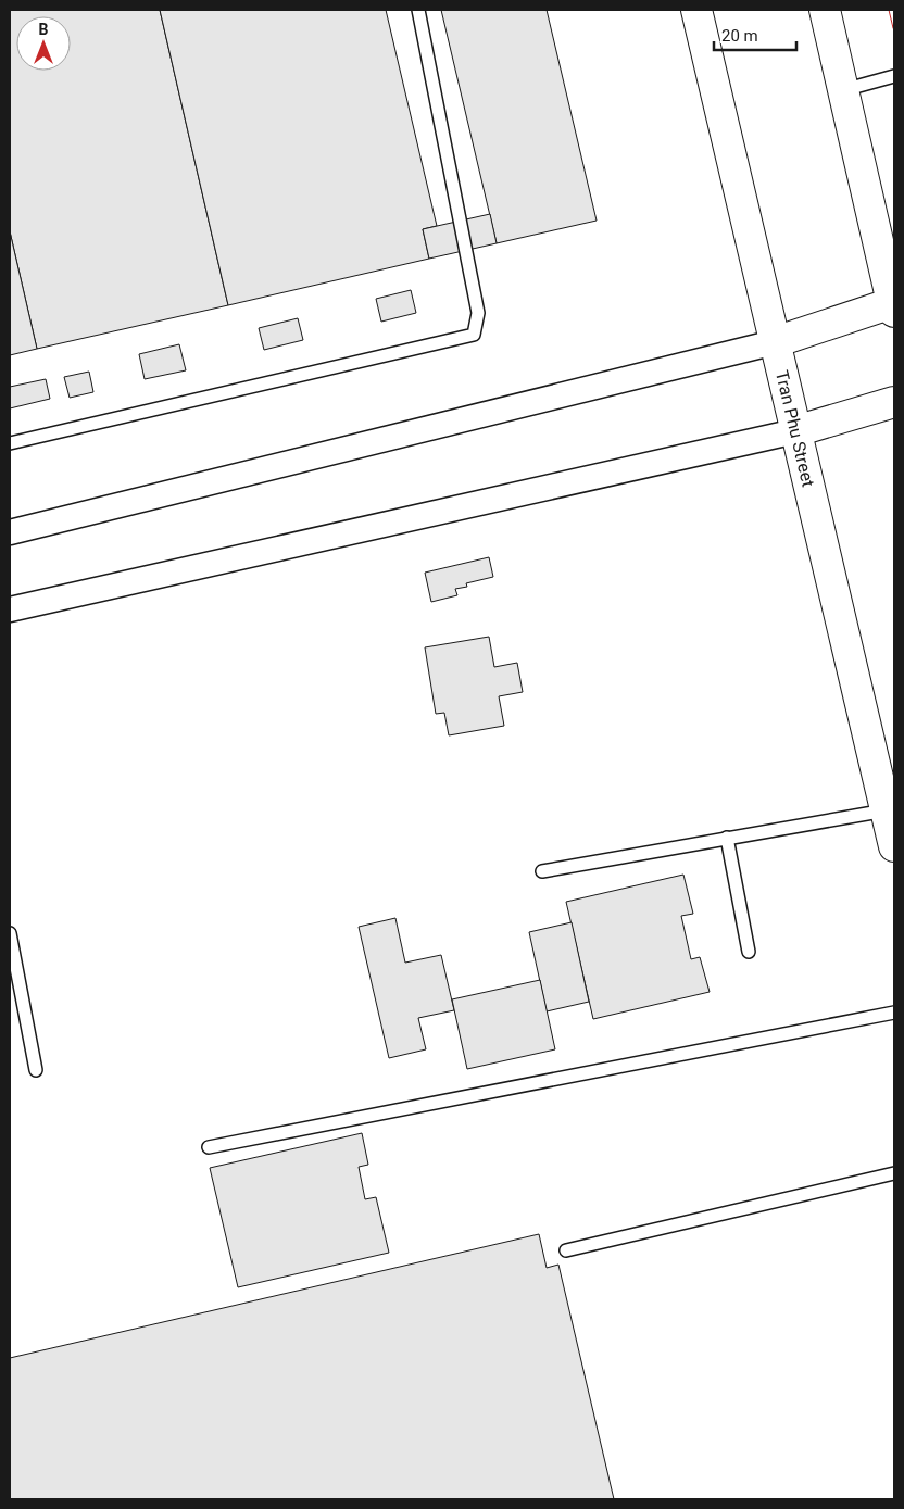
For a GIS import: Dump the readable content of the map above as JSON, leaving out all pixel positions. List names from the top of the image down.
{
  "streets": {
    "main road": ["Tran Phu Street"]
  },
  "scale_bar": "20 m",
  "north": "top"
}
